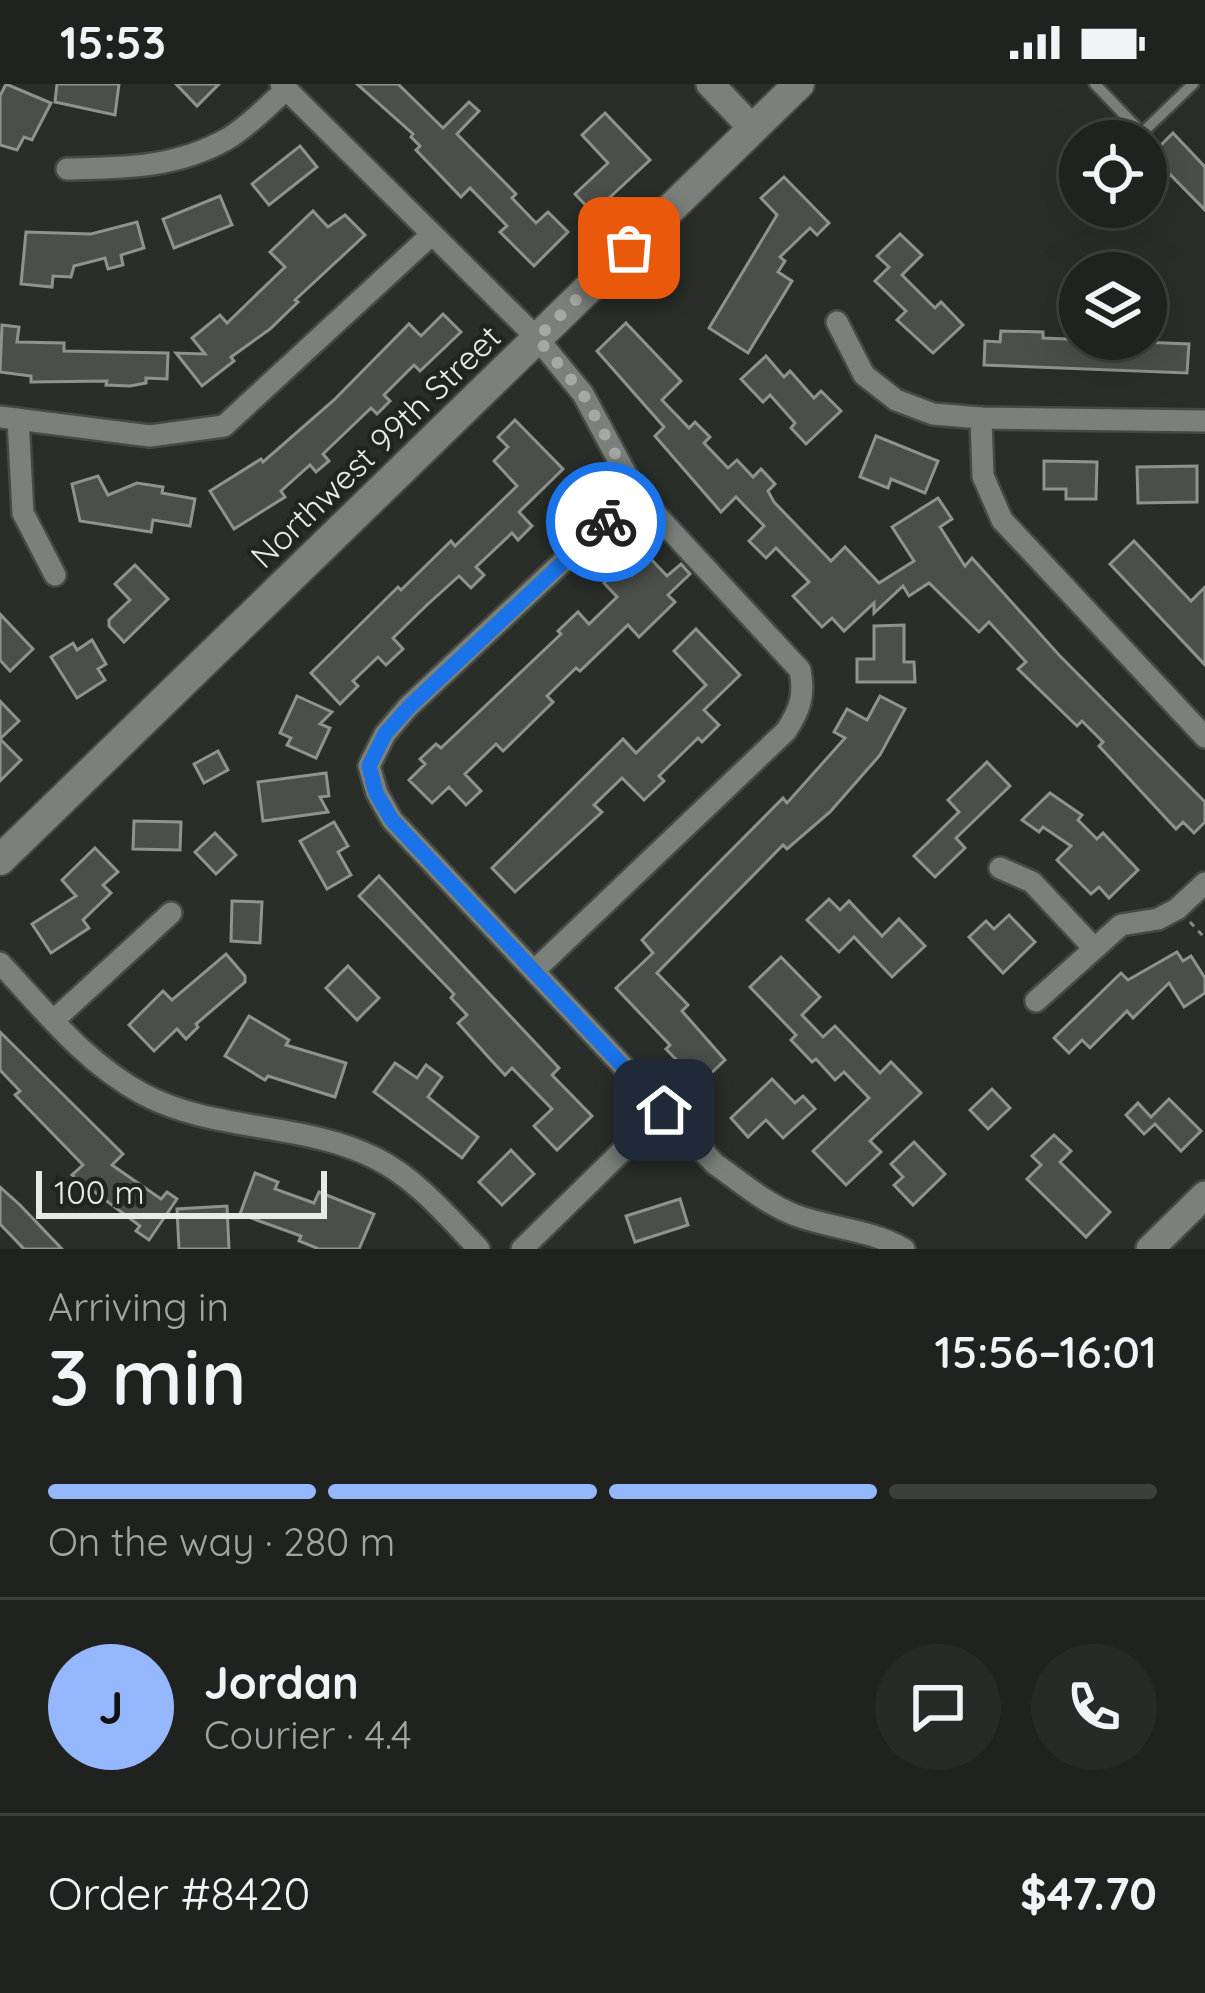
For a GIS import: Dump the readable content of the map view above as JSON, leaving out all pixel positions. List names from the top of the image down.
{
  "streets": {
    "main road": ["Northwest 99th Street"]
  },
  "scale_bar": "100 m",
  "page": {
    "status": "15:53",
    "scale": "100 m",
    "heading": ["3 min", "Arriving in", "15:56–16:01"],
    "panel": [
      "Jordan",
      "Courier · 4.4",
      "Order #8420",
      "$47.70"
    ],
    "bar": "On the way · 280 m",
    "round": "J"
  }
}
